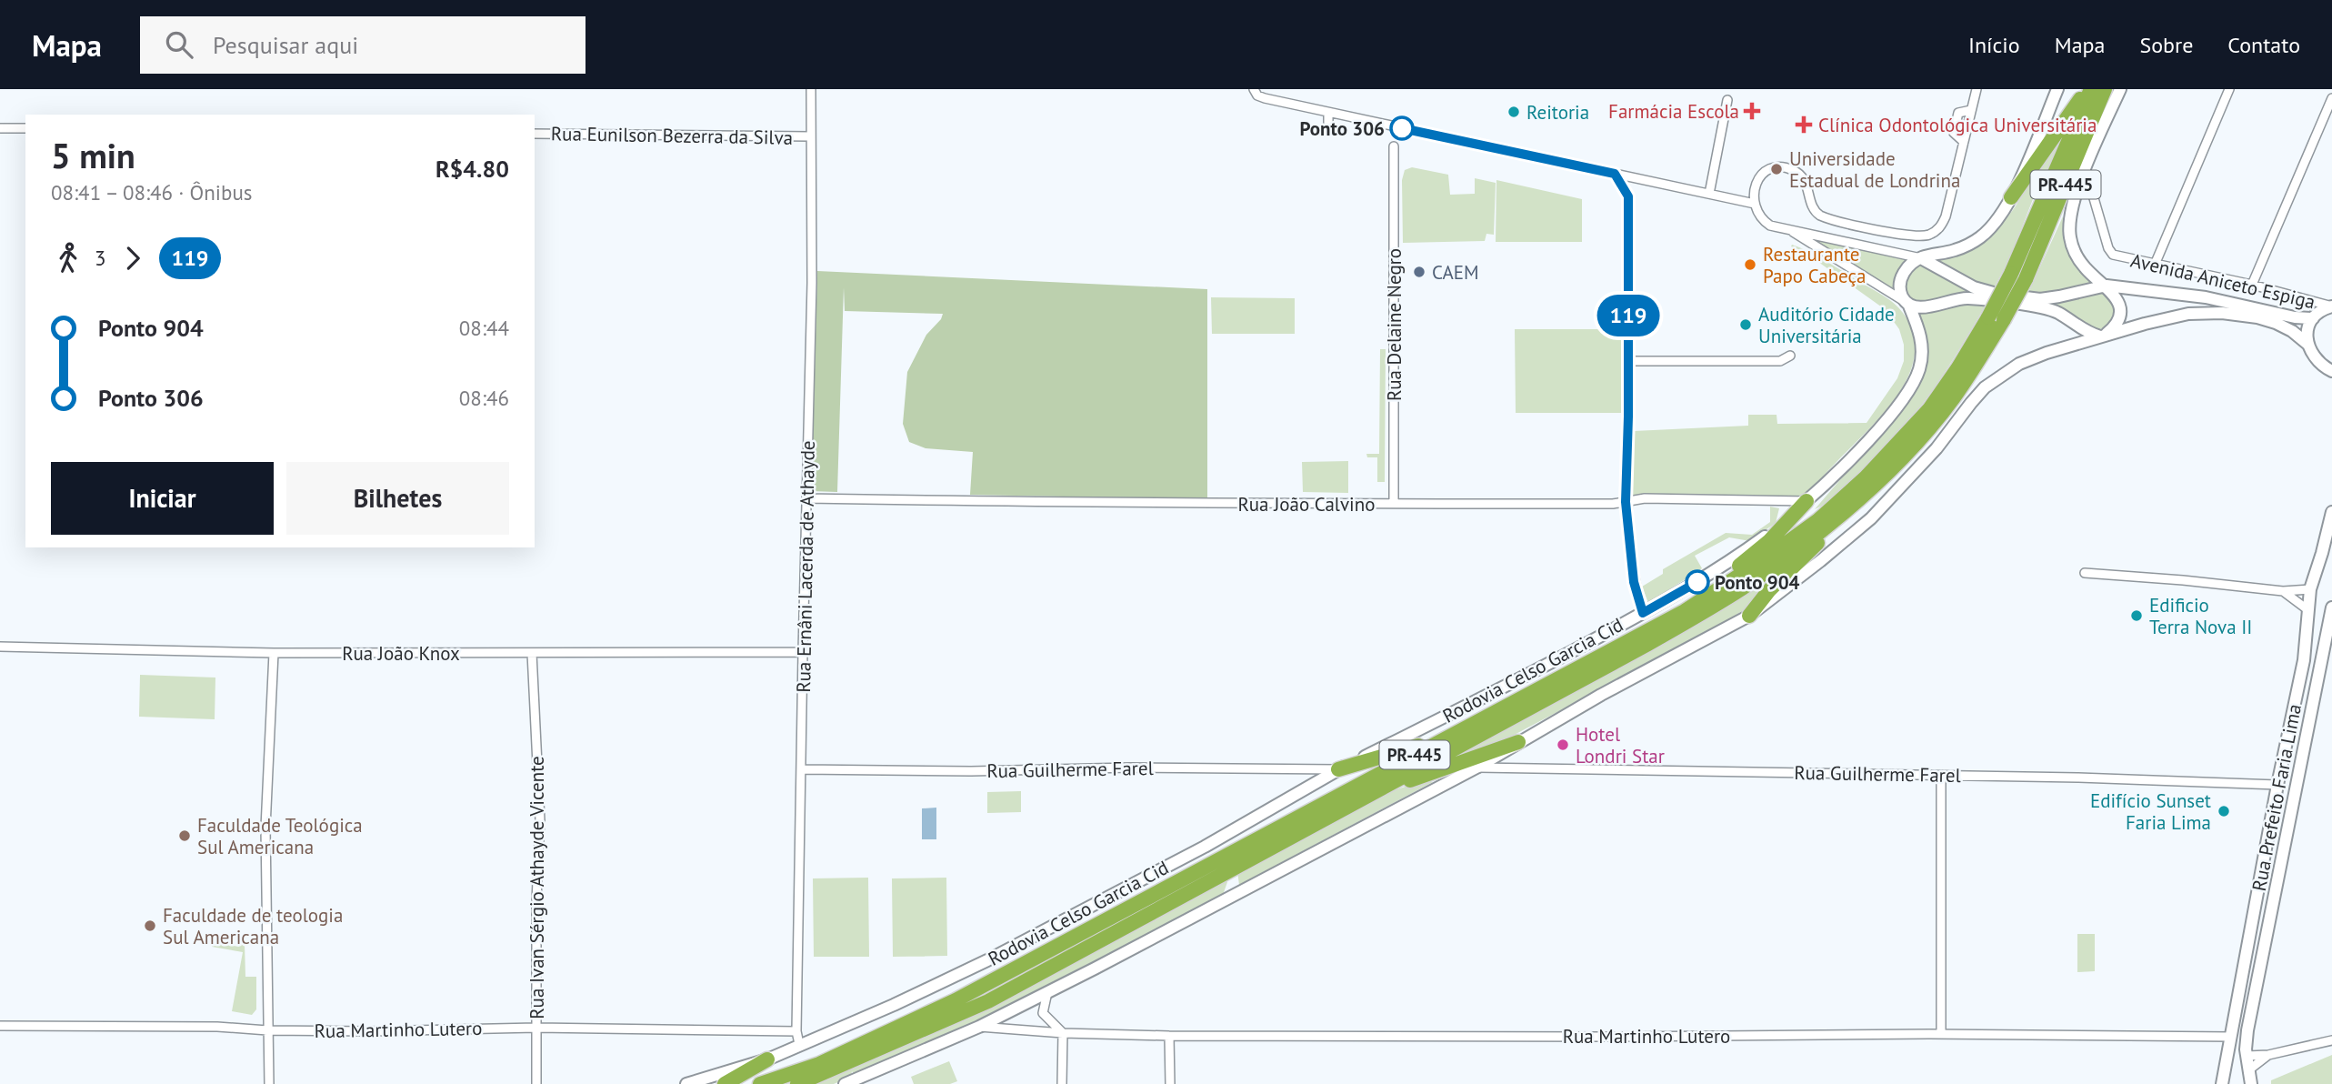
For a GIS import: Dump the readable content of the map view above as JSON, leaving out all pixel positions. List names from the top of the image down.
{
  "streets": {
    "highway": ["PR-445", "Rodovia Celso Garcia Cid"],
    "main road": ["Rua Prefeito Faria Lima"],
    "street": [
      "Rua Eunilson Bezerra da Silva",
      "Avenida Aniceto Espiga",
      "Rua Delaine Negro",
      "Rua João Calvino",
      "Rua Ernâni Lacerda de Athayde",
      "Rua João Knox",
      "Rua Guilherme Farel",
      "Rua Ivan Sérgio Athayde Vicente",
      "Rua Martinho Lutero"
    ]
  },
  "crossings": [
    ["Rua Eunilson Bezerra da Silva", "Rua Ernâni Lacerda de Athayde"],
    ["PR-445", "Avenida Aniceto Espiga"],
    ["PR-445", "Rua Guilherme Farel"],
    ["PR-445", "Rua Martinho Lutero"],
    ["Rua Delaine Negro", "Rua João Calvino"],
    ["Rua João Calvino", "Rua Ernâni Lacerda de Athayde"],
    ["Rua João Calvino", "Rodovia Celso Garcia Cid"],
    ["Rua Ernâni Lacerda de Athayde", "Rua João Knox"],
    ["Rua Ernâni Lacerda de Athayde", "Rodovia Celso Garcia Cid"],
    ["Rua Ernâni Lacerda de Athayde", "Rua Guilherme Farel"],
    ["Rua Ernâni Lacerda de Athayde", "Rua Martinho Lutero"],
    ["Rua João Knox", "Rua Ivan Sérgio Athayde Vicente"],
    ["Rodovia Celso Garcia Cid", "Rua Guilherme Farel"],
    ["Rua Guilherme Farel", "Rua Prefeito Faria Lima"],
    ["Rua Prefeito Faria Lima", "Rua Martinho Lutero"],
    ["Rua Ivan Sérgio Athayde Vicente", "Rua Martinho Lutero"]
  ],
  "places": {
    "health": ["Farmácia Escola", "Clínica Odontológica Universitária"],
    "other": [
      "Reitoria",
      "Ponto 306",
      "Universidade Estadual de Londrina",
      "Restaurante Papo Cabeça",
      "CAEM",
      "Auditório Cidade Universitária",
      "Ponto 904",
      "Edificio Terra Nova II",
      "Hotel Londri Star",
      "Edifício Sunset Faria Lima",
      "Faculdade Teológica Sul Americana",
      "Faculdade de teologia Sul Americana"
    ]
  },
  "lines": ["bus line 119"],
  "page": {
    "header": "Mapa",
    "search": "Pesquisar aqui",
    "nav": [
      "Início",
      "Mapa",
      "Sobre",
      "Contato"
    ],
    "on_map": "119",
    "heading": ["5 min", "08:41 – 08:46 · Ônibus", "R$4.80"],
    "legs": ["3", "119"],
    "list": [
      {
        "name": "Ponto 904",
        "value": "08:44"
      },
      {
        "name": "Ponto 306",
        "value": "08:46"
      }
    ],
    "buttons": ["Iniciar", "Bilhetes"]
  }
}
